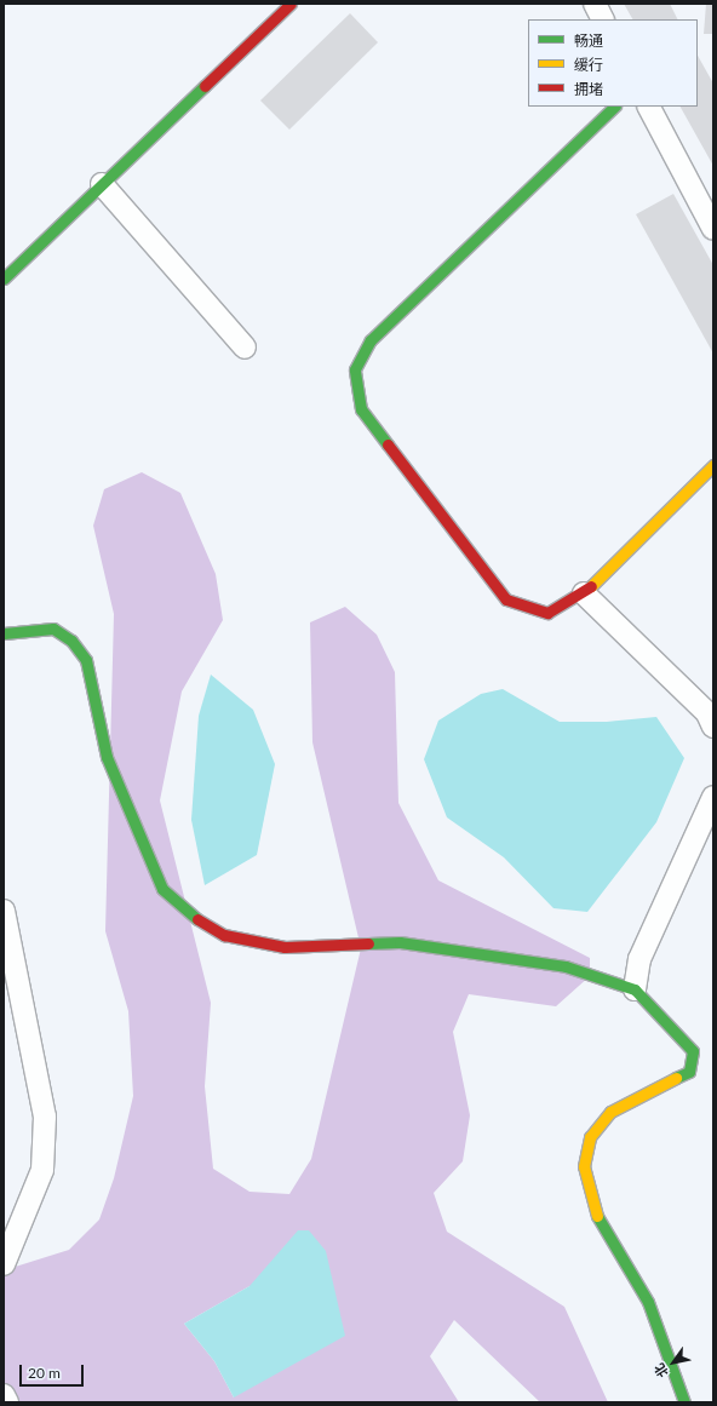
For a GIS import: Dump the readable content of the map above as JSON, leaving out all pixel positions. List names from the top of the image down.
{
  "legend": ["畅通", "缓行", "拥堵"],
  "scale_bar": "20 m",
  "north": "bottom left"
}
